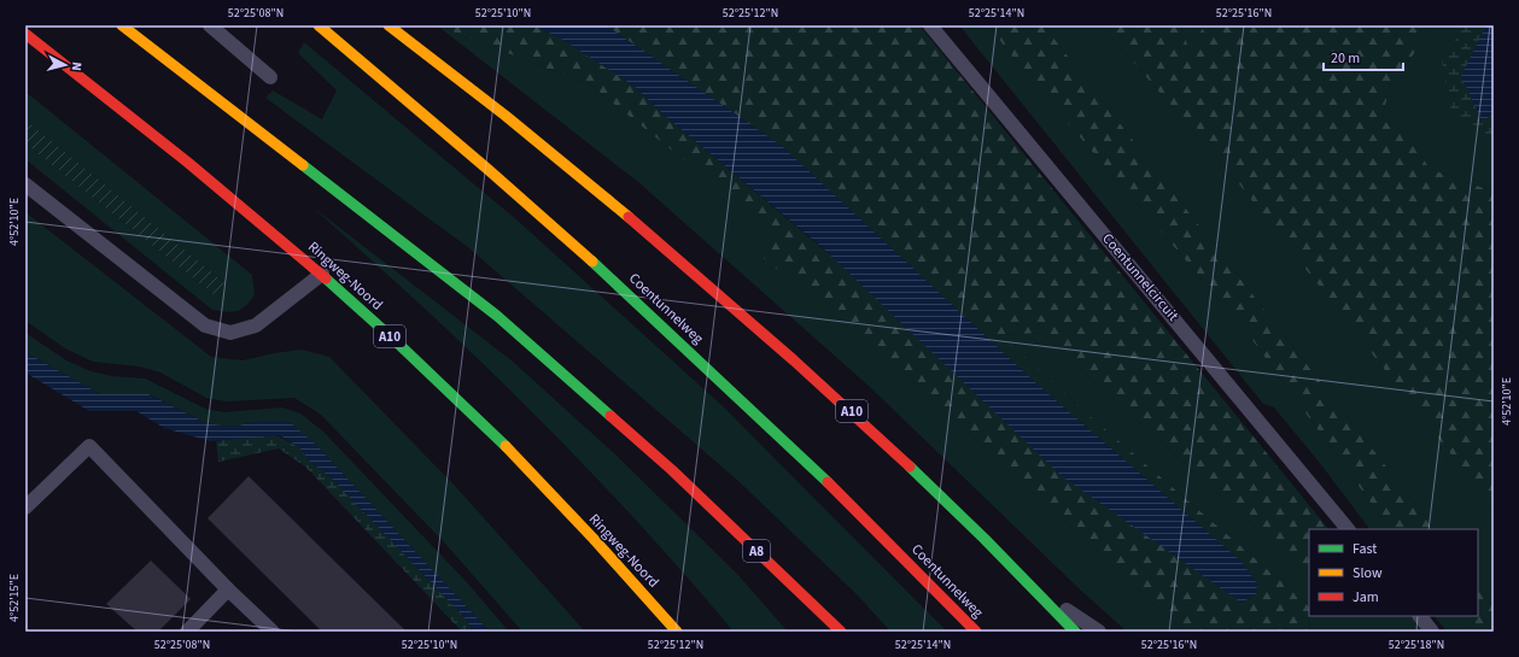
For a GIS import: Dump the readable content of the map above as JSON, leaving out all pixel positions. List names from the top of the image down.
{
  "streets": {
    "highway": [
      "Ringweg-Noord",
      "Coentunnelweg",
      "A10",
      "A8"
    ],
    "lane": ["Coentunnelcircuit"]
  },
  "legend": ["Fast", "Slow", "Jam"],
  "scale_bar": "20 m",
  "north": "right",
  "coordinates": [
    "52°25'08\"N",
    "52°25'10\"N",
    "52°25'12\"N",
    "52°25'14\"N",
    "52°25'16\"N",
    "4°52'10\"E",
    "4°52'15\"E",
    "52°25'18\"N"
  ]
}
